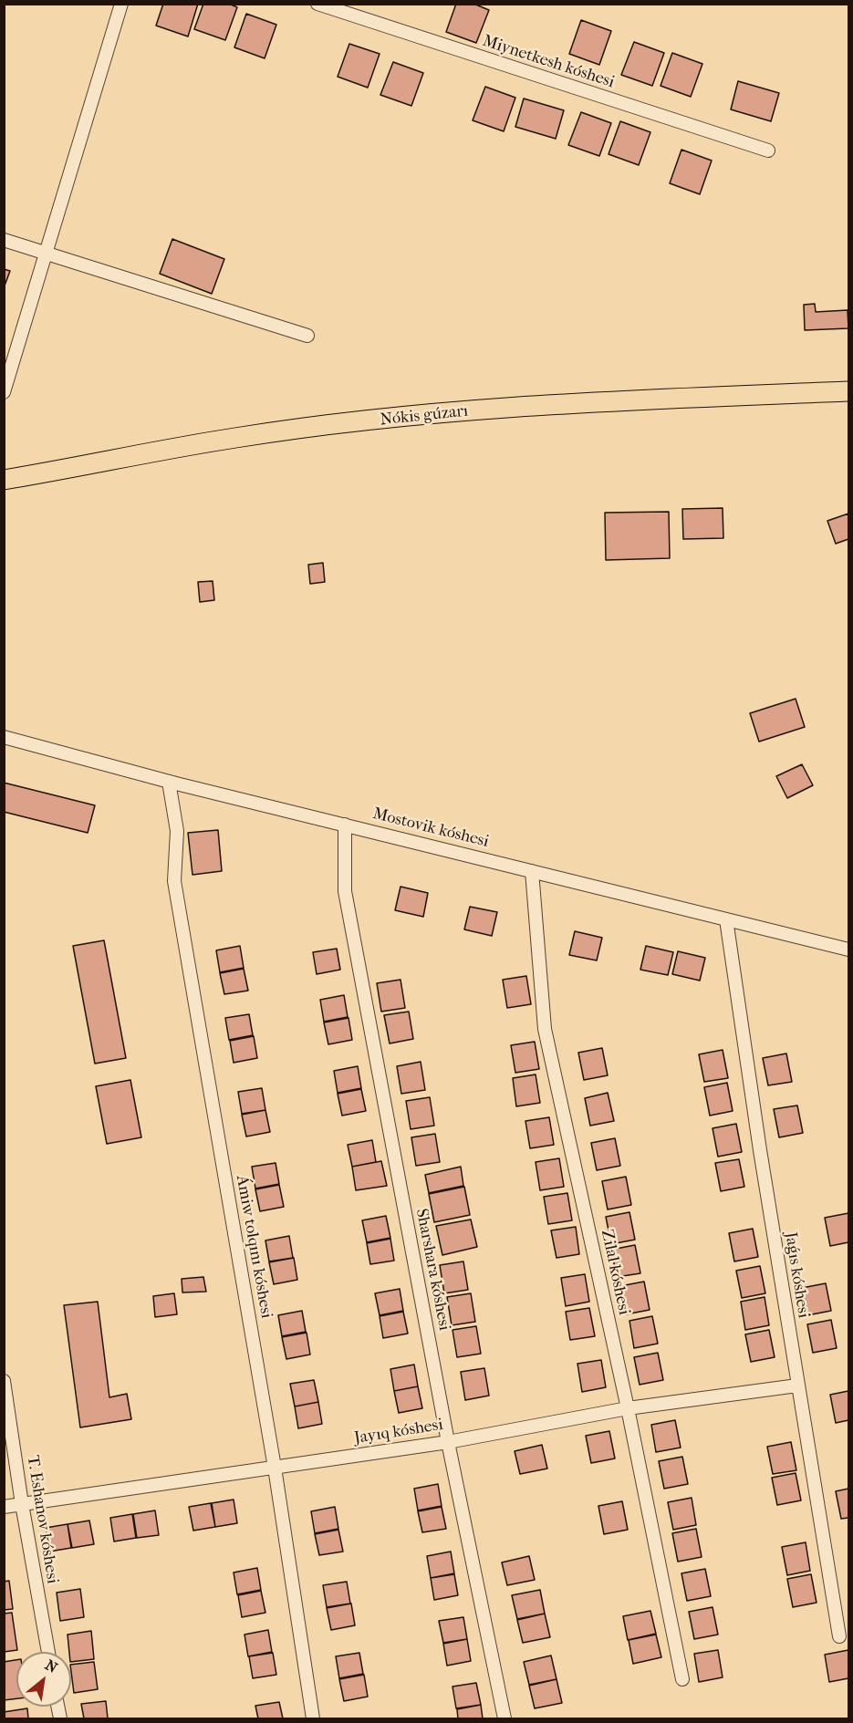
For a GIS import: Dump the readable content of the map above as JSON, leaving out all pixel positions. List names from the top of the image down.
{
  "streets": {
    "main road": ["Nókis gúzarı"],
    "street": [
      "Miynetkesh kóshesi",
      "Mostovik kóshesi",
      "Ámiw tolqını kóshesi",
      "Sharshara kóshesi",
      "Zilal kóshesi",
      "Jaǵıs kóshesi",
      "Jayıq kóshesi",
      "T. Eshanov kóshesi"
    ]
  },
  "crossings": [
    ["Mostovik kóshesi", "Ámiw tolqını kóshesi"],
    ["Mostovik kóshesi", "Sharshara kóshesi"],
    ["Mostovik kóshesi", "Zilal kóshesi"],
    ["Mostovik kóshesi", "Jaǵıs kóshesi"],
    ["Ámiw tolqını kóshesi", "Jayıq kóshesi"],
    ["Sharshara kóshesi", "Jayıq kóshesi"],
    ["Zilal kóshesi", "Jayıq kóshesi"],
    ["Jaǵıs kóshesi", "Jayıq kóshesi"],
    ["Jayıq kóshesi", "T. Eshanov kóshesi"]
  ],
  "north": "top right"
}
